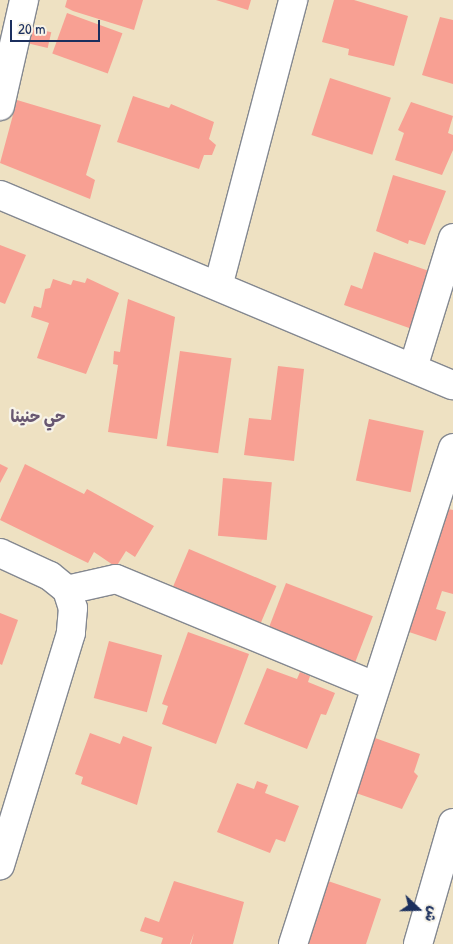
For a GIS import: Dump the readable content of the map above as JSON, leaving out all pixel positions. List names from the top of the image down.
{
  "districts": ["حي حنينا"],
  "scale_bar": "20 m",
  "north": "right"
}
